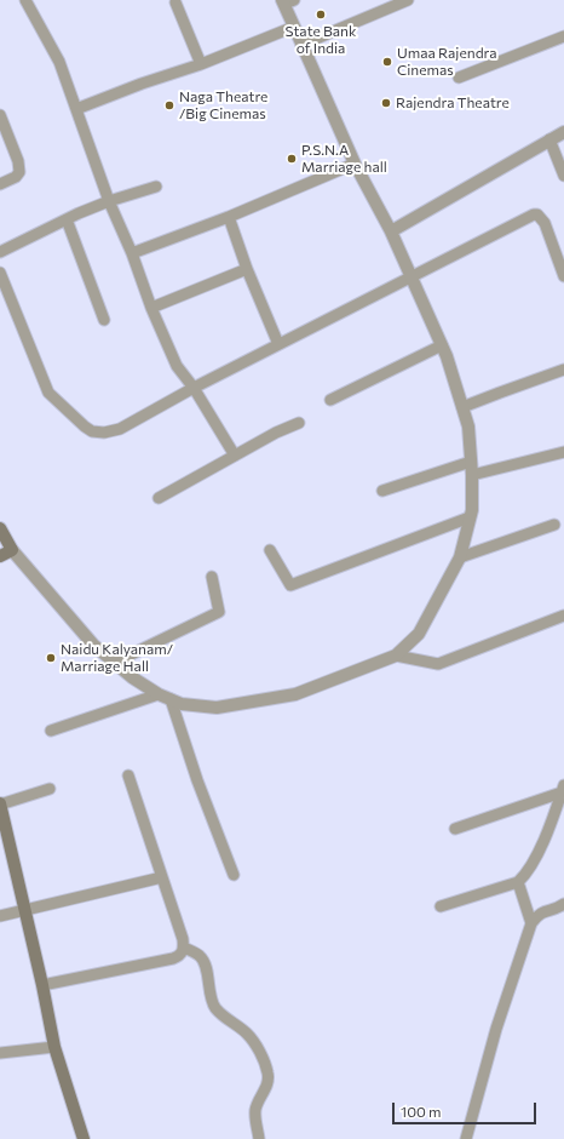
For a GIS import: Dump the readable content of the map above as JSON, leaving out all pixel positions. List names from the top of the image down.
{
  "places": [
    "State Bank of India",
    "Umaa Rajendra Cinemas",
    "Rajendra Theatre",
    "Naga Theatre /Big Cinemas",
    "P.S.N.A Marriage hall",
    "Naidu Kalyanam/ Marriage Hall"
  ],
  "scale_bar": "100 m"
}
